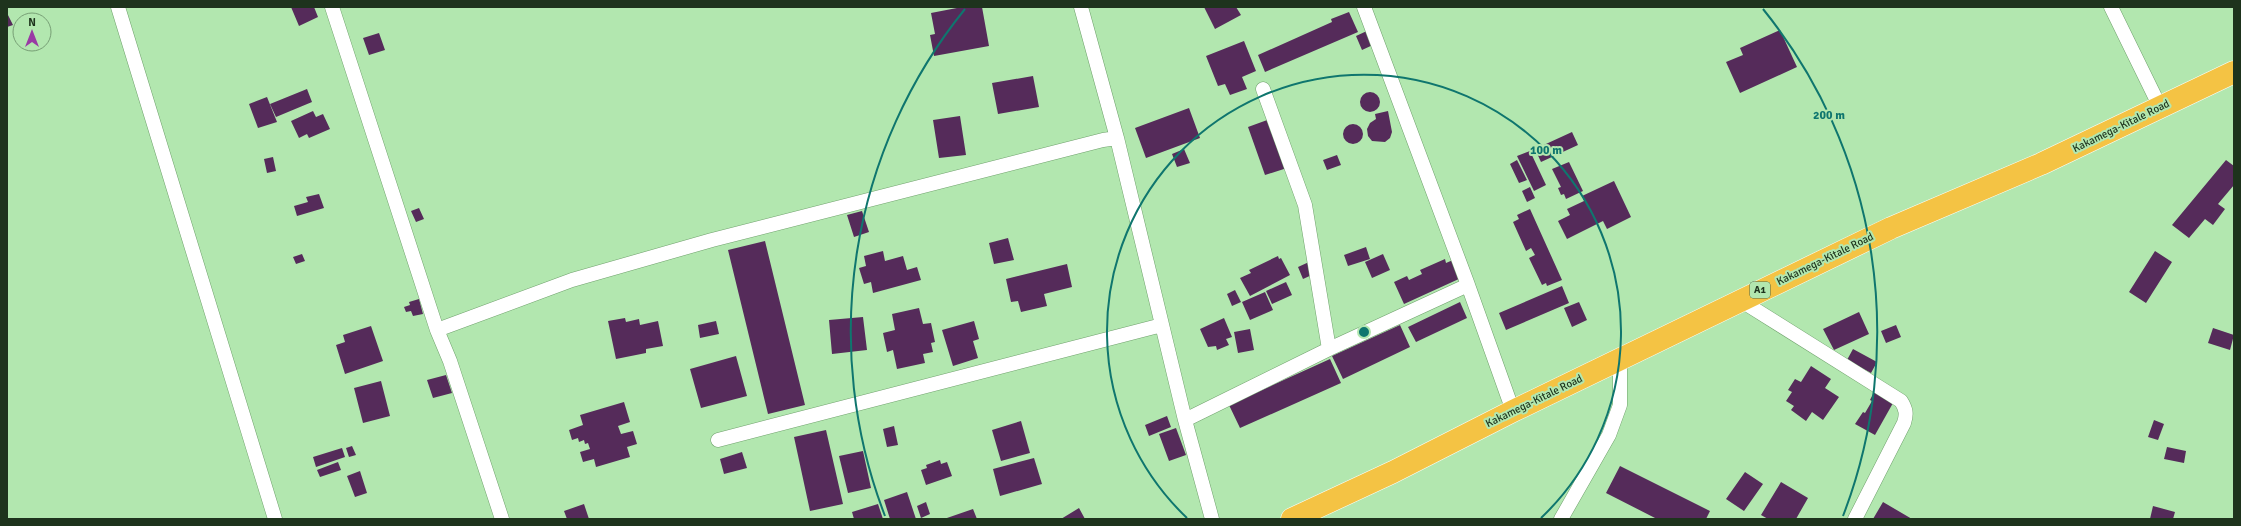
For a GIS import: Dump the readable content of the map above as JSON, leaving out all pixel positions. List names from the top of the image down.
{
  "streets": {
    "highway": ["Kakamega-Kitale Road", "A1"]
  },
  "north": "top",
  "rings": ["200 m", "100 m"]
}
